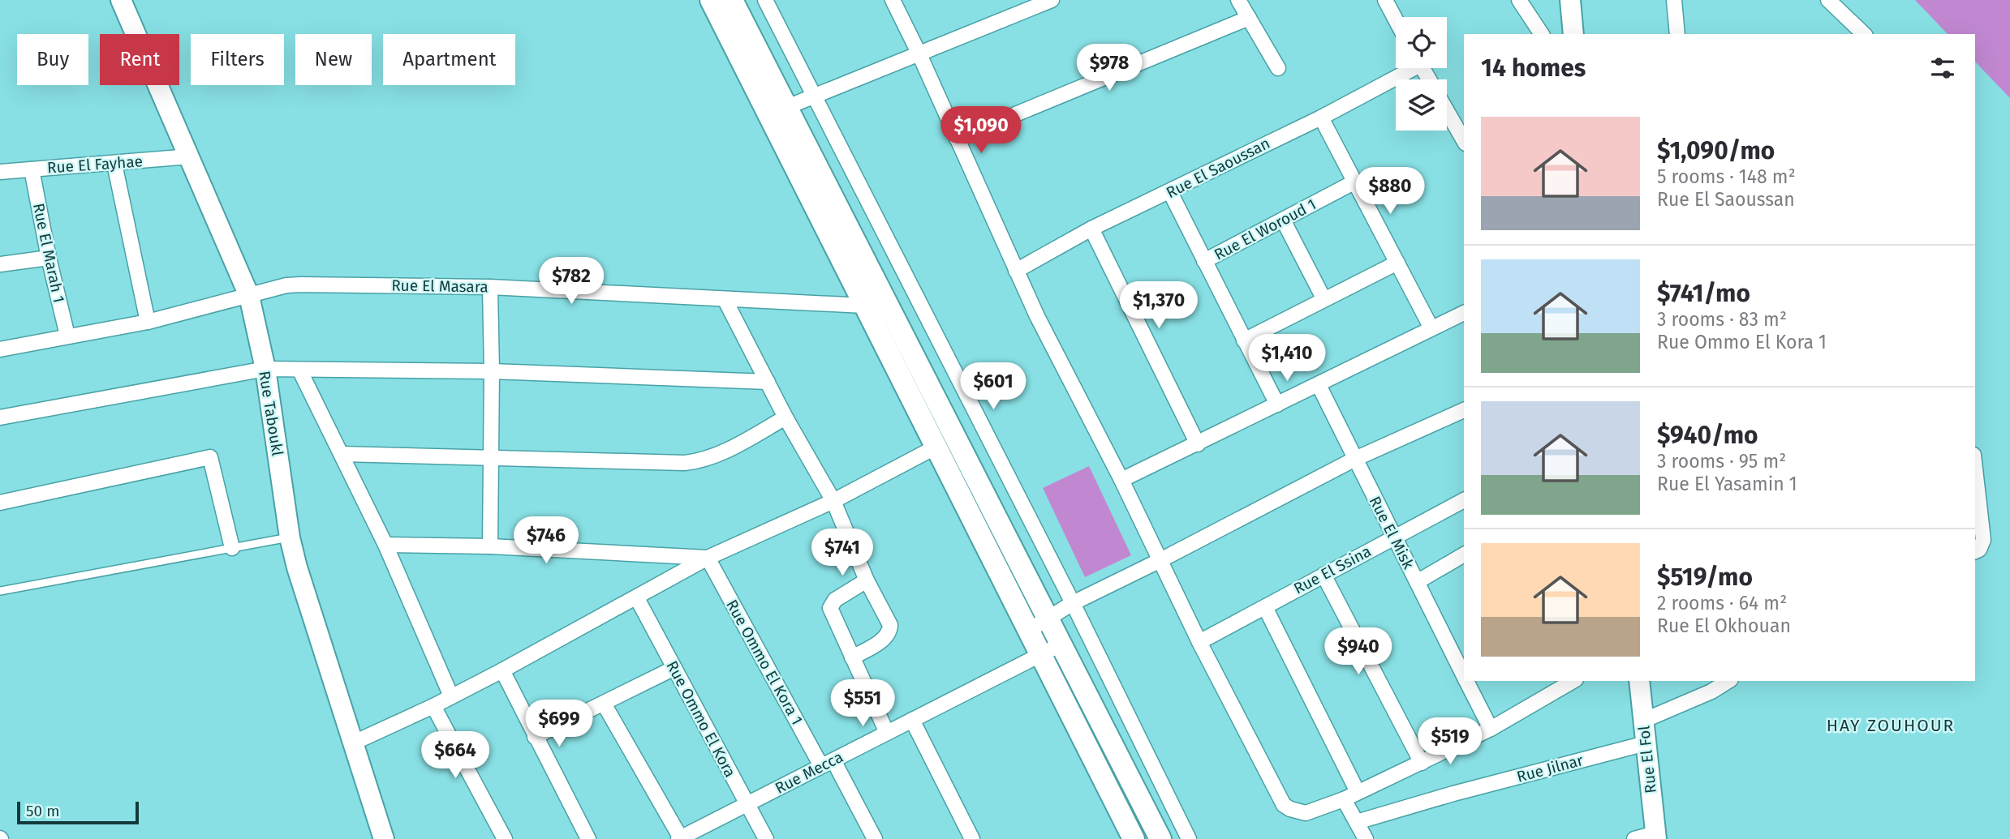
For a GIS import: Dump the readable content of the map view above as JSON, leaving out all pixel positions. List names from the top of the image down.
{
  "streets": {
    "street": [
      "Rue El Fayhae",
      "Rue El Saoussan",
      "Rue El Woroud 1",
      "Rue El Marah 1",
      "Rue El Masara",
      "Rue Taboukl",
      "Rue El Misk",
      "Rue El Ssina",
      "Rue Ommo El Kora 1",
      "Rue Ommo El Kora",
      "Rue El Fol",
      "Rue Jilnar",
      "Rue Mecca"
    ]
  },
  "crossings": [
    ["Rue El Fayhae", "Rue El Marah 1"],
    ["Rue El Fayhae", "Rue Taboukl"],
    ["Rue El Marah 1", "Rue El Masara"],
    ["Rue El Masara", "Rue Taboukl"],
    ["Rue El Misk", "Rue El Ssina"],
    ["Rue Ommo El Kora 1", "Rue Mecca"],
    ["Rue Ommo El Kora", "Rue Mecca"],
    ["Rue El Fol", "Rue Jilnar"]
  ],
  "districts": ["HAY ZOUHOUR"],
  "scale_bar": "50 m",
  "page": {
    "chip": [
      "Buy",
      "Rent",
      "Filters",
      "New",
      "Apartment"
    ],
    "heading": "14 homes",
    "price": [
      "$978",
      "$1,090",
      "$880",
      "$782",
      "$1,370",
      "$1,410",
      "$601",
      "$746",
      "$741",
      "$940",
      "$551",
      "$699",
      "$519",
      "$664"
    ],
    "list": [
      {
        "name": "$1,090/mo",
        "note": "5 rooms · 148 m² · Rue El Saoussan"
      },
      {
        "name": "$741/mo",
        "note": "3 rooms · 83 m² · Rue Ommo El Kora 1"
      },
      {
        "name": "$940/mo",
        "note": "3 rooms · 95 m² · Rue El Yasamin 1"
      },
      {
        "name": "$519/mo",
        "note": "2 rooms · 64 m² · Rue El Okhouan"
      }
    ],
    "scale": "50 m"
  }
}
